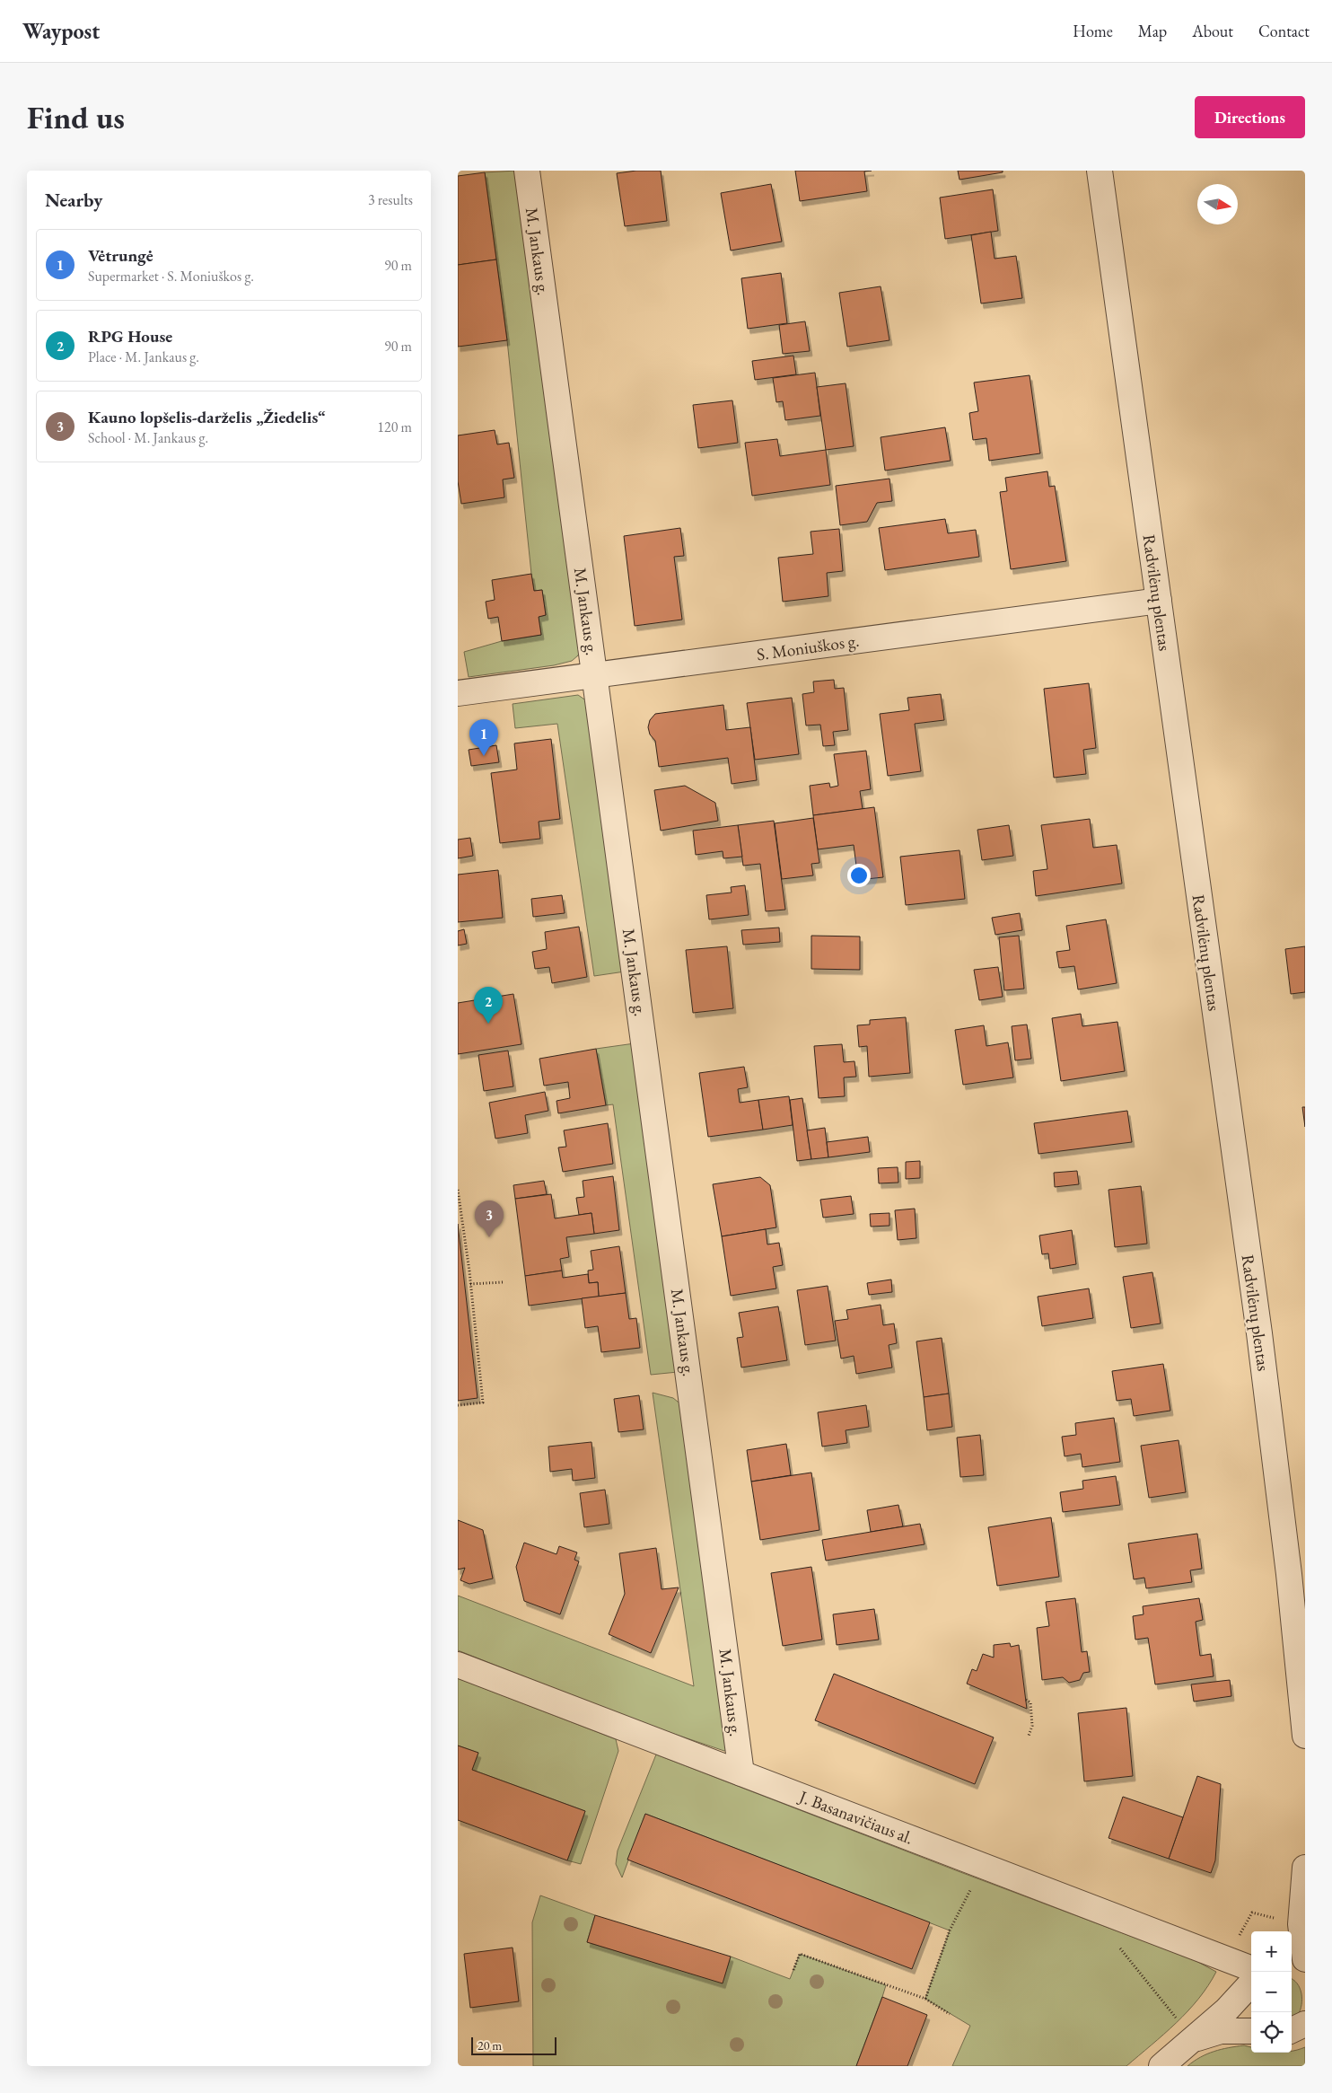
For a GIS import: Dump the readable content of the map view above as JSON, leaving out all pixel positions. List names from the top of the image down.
{
  "streets": {
    "street": [
      "M. Jankaus g.",
      "Radvilėnų plentas",
      "S. Moniuškos g.",
      "J. Basanavičiaus al."
    ]
  },
  "crossings": [
    ["M. Jankaus g.", "S. Moniuškos g."],
    ["M. Jankaus g.", "J. Basanavičiaus al."],
    ["Radvilėnų plentas", "S. Moniuškos g."]
  ],
  "scale_bar": "20 m",
  "north": "right",
  "page": {
    "header": "Waypost",
    "nav": [
      "Home",
      "Map",
      "About",
      "Contact"
    ],
    "buttons": "Directions",
    "title": "Find us",
    "heading": ["Nearby", "3 results"],
    "list": [
      {
        "mark": "1",
        "name": "Vėtrungė",
        "note": "Supermarket · S. Moniuškos g.",
        "value": "90 m"
      },
      {
        "mark": "2",
        "name": "RPG House",
        "note": "Place · M. Jankaus g.",
        "value": "90 m"
      },
      {
        "mark": "3",
        "name": "Kauno lopšelis-darželis „Žiedelis“",
        "note": "School · M. Jankaus g.",
        "value": "120 m"
      }
    ],
    "pins": ["1", "2", "3"],
    "map_buttons": ["+", "−"],
    "scale": "20 m"
  }
}
